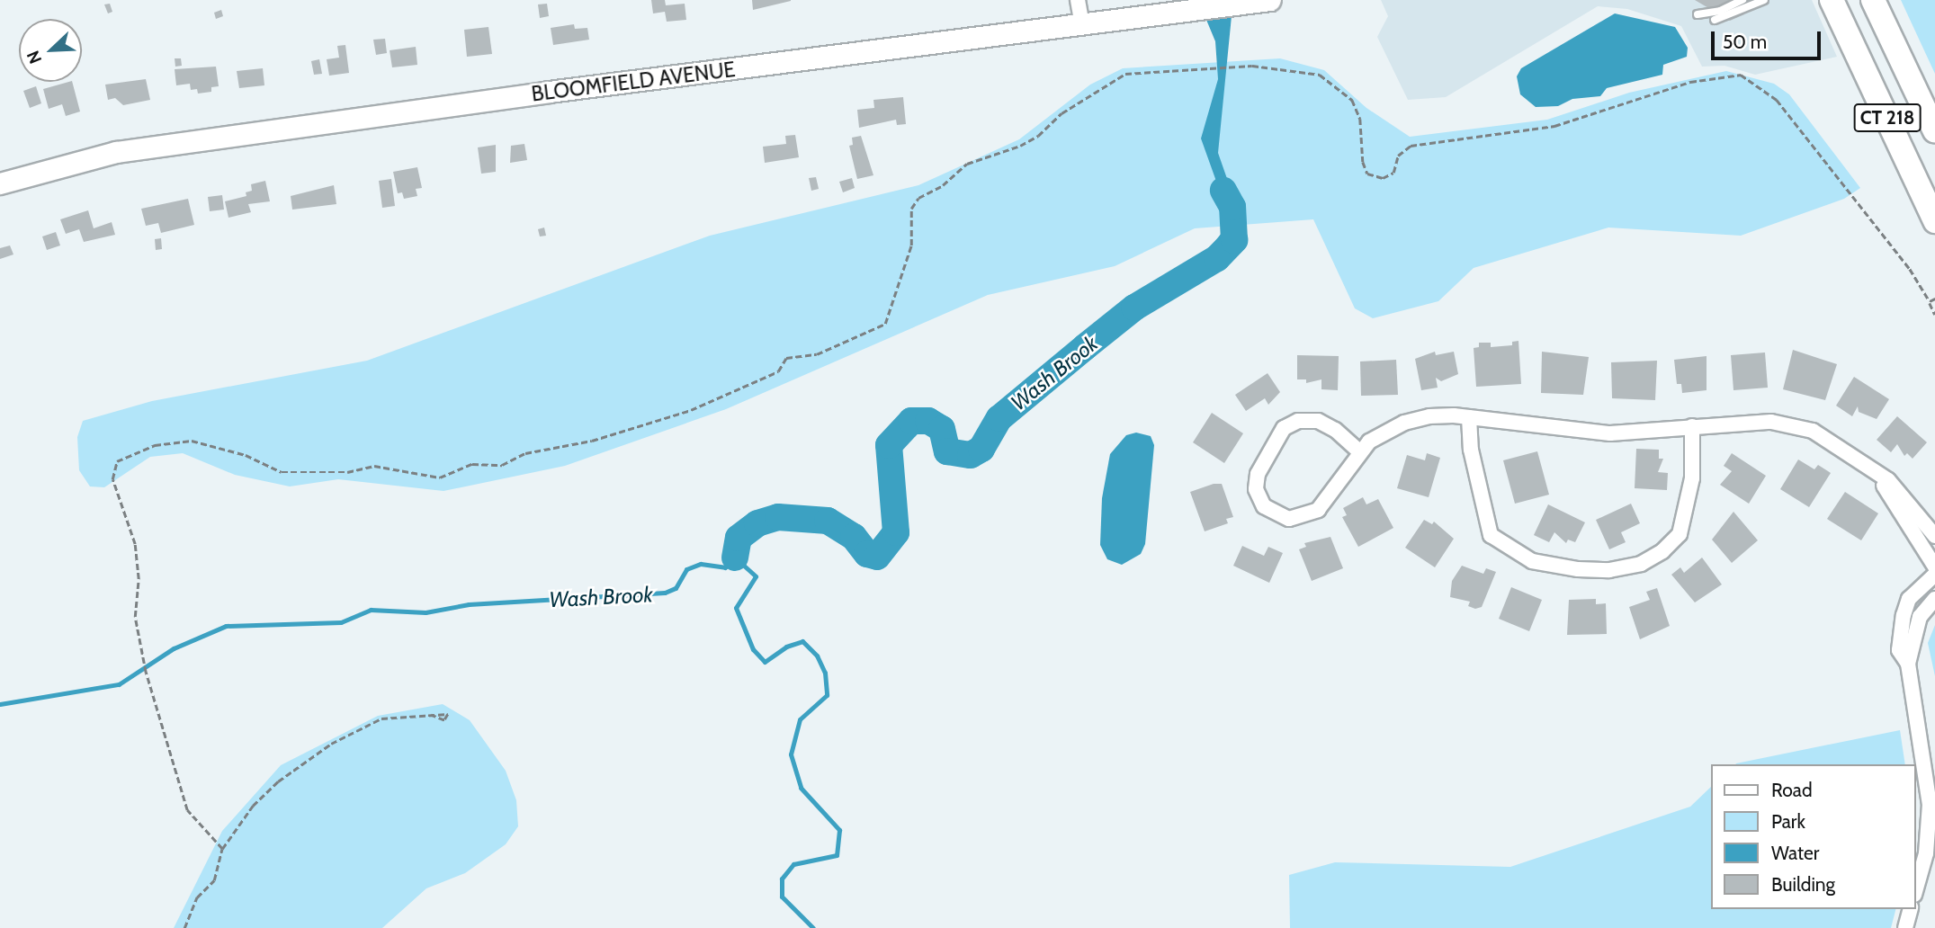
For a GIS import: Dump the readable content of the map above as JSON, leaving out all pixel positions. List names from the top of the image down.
{
  "streets": {
    "main road": ["BLOOMFIELD AVENUE", "CT 218"]
  },
  "water": ["Wash Brook"],
  "legend": [
    "Road",
    "Park",
    "Water",
    "Building"
  ],
  "scale_bar": "50 m",
  "north": "bottom left"
}
